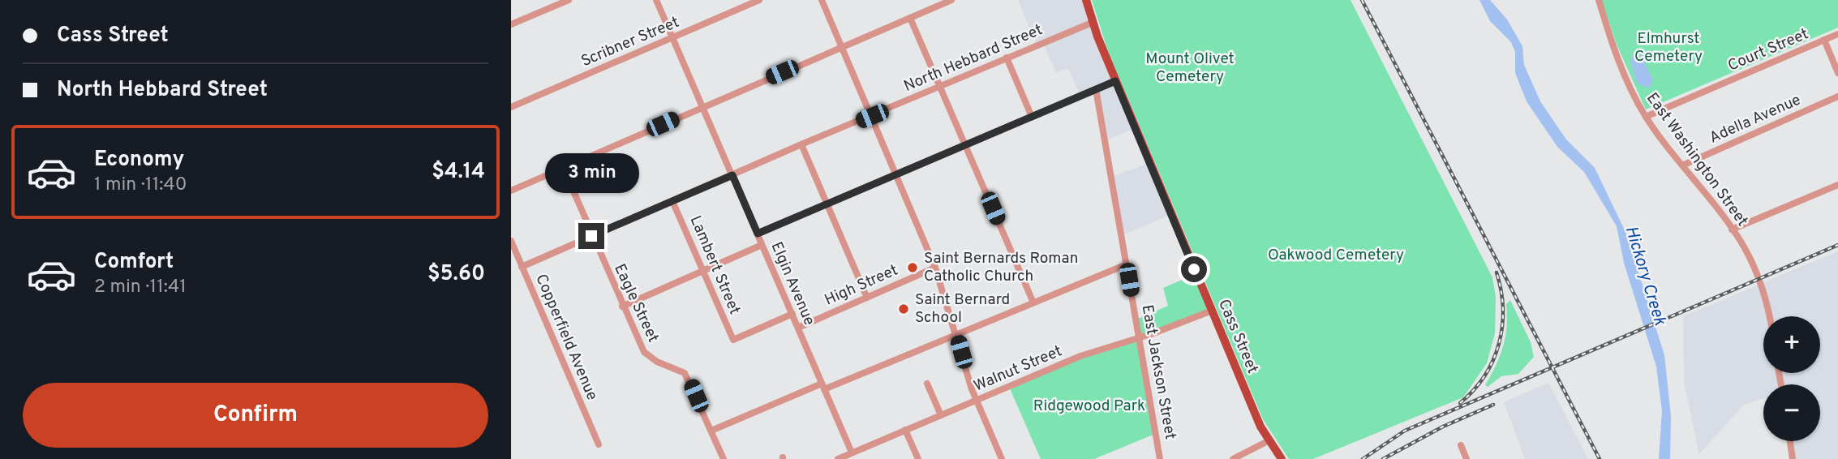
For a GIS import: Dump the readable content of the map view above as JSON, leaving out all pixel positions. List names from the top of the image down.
{
  "streets": {
    "main road": ["Cass Street"],
    "street": [
      "Scribner Street",
      "Court Street",
      "North Hebbard Street",
      "Adella Avenue",
      "East Washington Street",
      "Lambert Street",
      "Elgin Avenue",
      "High Street",
      "Eagle Street",
      "Copperfield Avenue",
      "Walnut Street",
      "East Jackson Street"
    ]
  },
  "crossings": [
    ["Scribner Street", "Elgin Avenue"],
    ["Court Street", "East Washington Street"],
    ["North Hebbard Street", "Lambert Street"],
    ["North Hebbard Street", "Elgin Avenue"],
    ["North Hebbard Street", "Eagle Street"],
    ["North Hebbard Street", "Cass Street"],
    ["North Hebbard Street", "Copperfield Avenue"],
    ["Adella Avenue", "East Washington Street"],
    ["Lambert Street", "Elgin Avenue"],
    ["Elgin Avenue", "High Street"],
    ["Elgin Avenue", "Walnut Street"],
    ["Cass Street", "Walnut Street"],
    ["Walnut Street", "East Jackson Street"]
  ],
  "water": ["Hickory Creek"],
  "parks": [
    "Elmhurst Cemetery",
    "Mount Olivet Cemetery",
    "Oakwood Cemetery",
    "Ridgewood Park"
  ],
  "places": ["Saint Bernards Roman Catholic Church", "Saint Bernard School"],
  "page": {
    "banner": ["Cass Street", "North Hebbard Street"],
    "list": [
      {
        "name": "Economy",
        "note": "1 min · 11:40",
        "value": "$4.14"
      },
      {
        "name": "Comfort",
        "note": "2 min · 11:41",
        "value": "$5.60"
      }
    ],
    "bubble": "3 min",
    "map_buttons": ["+", "−"],
    "buttons": "Confirm"
  }
}
